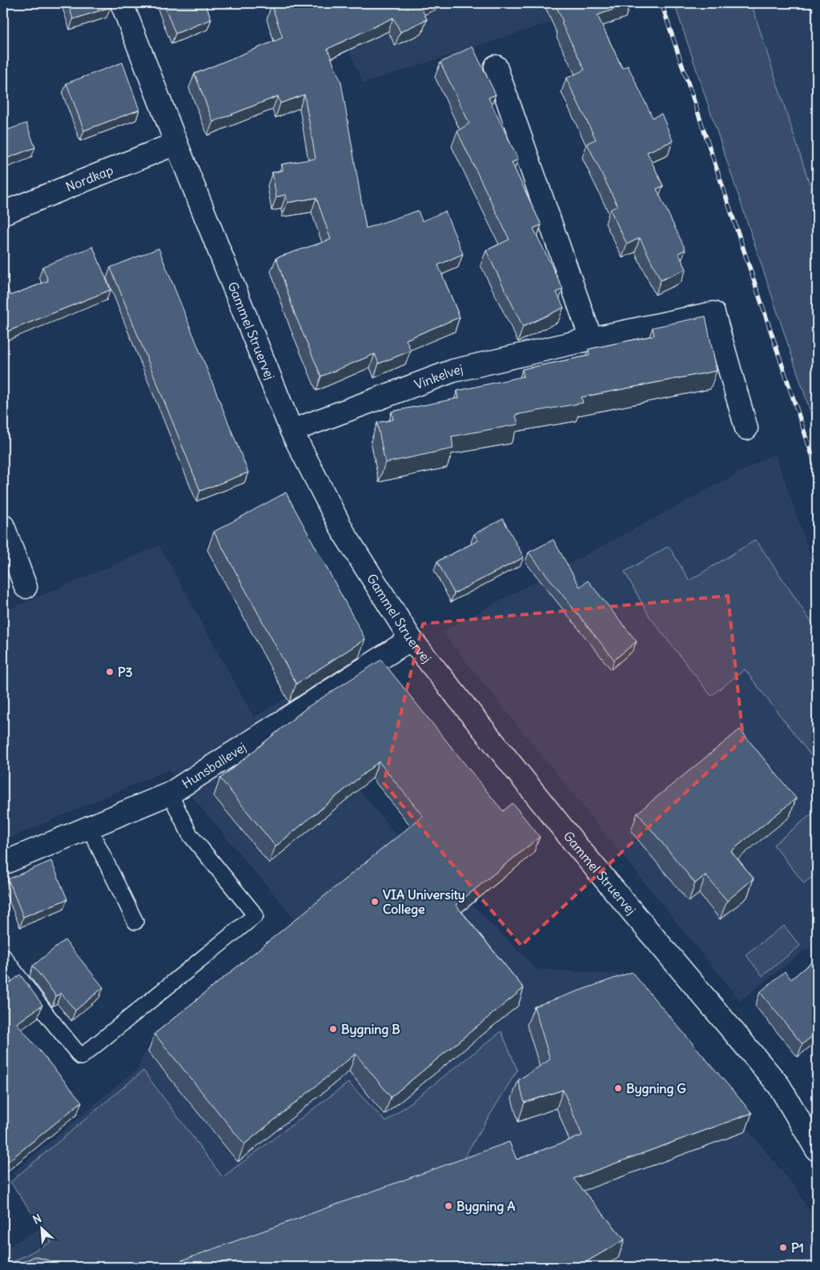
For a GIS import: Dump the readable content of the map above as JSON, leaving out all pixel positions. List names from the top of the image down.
{
  "streets": {
    "street": [
      "Nordkap",
      "Gammel Struervej",
      "Vinkelvej",
      "Hunsballevej"
    ]
  },
  "crossings": [
    ["Nordkap", "Gammel Struervej"],
    ["Gammel Struervej", "Vinkelvej"],
    ["Gammel Struervej", "Hunsballevej"]
  ],
  "places": [
    "P3",
    "VIA University College",
    "Bygning B",
    "Bygning G",
    "Bygning A",
    "P1"
  ],
  "north": "top left"
}
